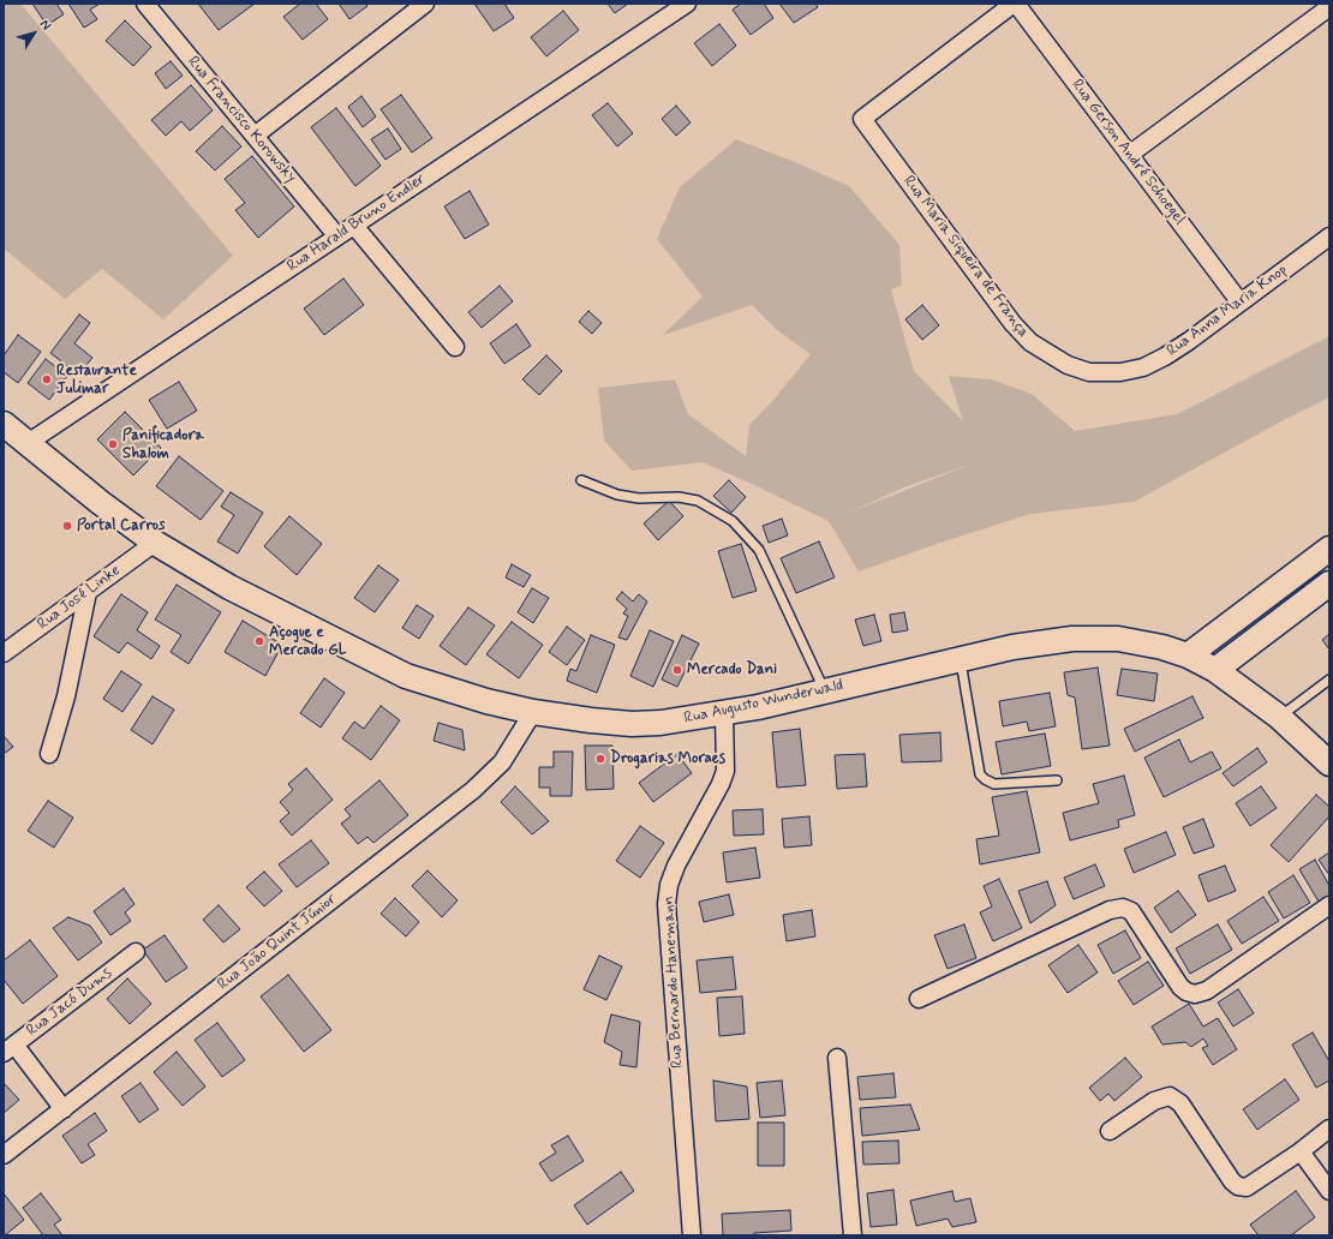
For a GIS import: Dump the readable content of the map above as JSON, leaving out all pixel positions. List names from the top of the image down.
{
  "streets": {
    "main road": ["Rua Augusto Wunderwald"],
    "street": [
      "Rua Francisco Korowsky",
      "Rua Gerson André Schoegel",
      "Rua Harald Bruno Endler",
      "Rua Maria Siqueira de França",
      "Rua Anna Maria Knop",
      "Rua José Linke",
      "Rua João Quint Júnior",
      "Rua Bernardo Hanemann",
      "Rua Jacó Dums"
    ]
  },
  "crossings": [
    ["Rua Francisco Korowsky", "Rua Harald Bruno Endler"],
    ["Rua Gerson André Schoegel", "Rua Maria Siqueira de França"],
    ["Rua Gerson André Schoegel", "Rua Anna Maria Knop"],
    ["Rua Harald Bruno Endler", "Rua Augusto Wunderwald"],
    ["Rua Maria Siqueira de França", "Rua Anna Maria Knop"],
    ["Rua José Linke", "Rua Augusto Wunderwald"],
    ["Rua Augusto Wunderwald", "Rua João Quint Júnior"],
    ["Rua Augusto Wunderwald", "Rua Bernardo Hanemann"]
  ],
  "places": [
    "Restaurante Julimar",
    "Panificadora Shalom",
    "Portal Carros",
    "Açogue e Mercado GL",
    "Mercado Dani",
    "Drogarias Moraes"
  ],
  "north": "top right"
}
